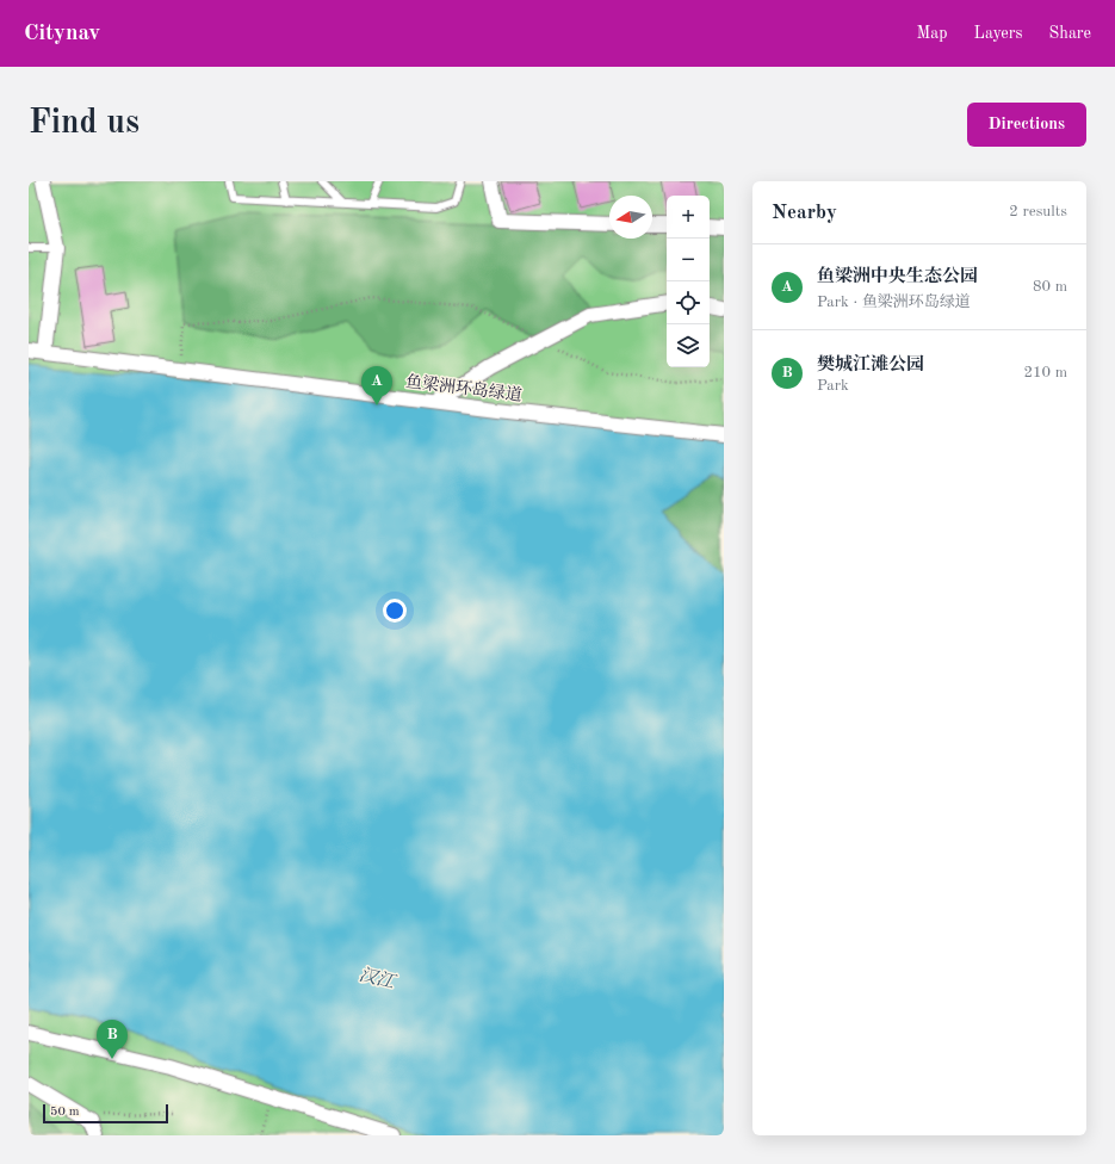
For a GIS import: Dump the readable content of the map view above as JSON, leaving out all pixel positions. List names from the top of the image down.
{
  "streets": {
    "street": ["鱼梁洲环岛绿道"]
  },
  "water": ["汉江"],
  "scale_bar": "50 m",
  "north": "left",
  "page": {
    "header": "Citynav",
    "nav": ["Map", "Layers", "Share"],
    "buttons": "Directions",
    "title": "Find us",
    "heading": ["Nearby", "2 results"],
    "map_buttons": ["+", "−"],
    "list": [
      {
        "mark": "A",
        "name": "鱼梁洲中央生态公园",
        "note": "Park · 鱼梁洲环岛绿道",
        "value": "80 m"
      },
      {
        "mark": "B",
        "name": "樊城江滩公园",
        "note": "Park",
        "value": "210 m"
      }
    ],
    "pins": ["A", "B"],
    "scale": "50 m"
  }
}
